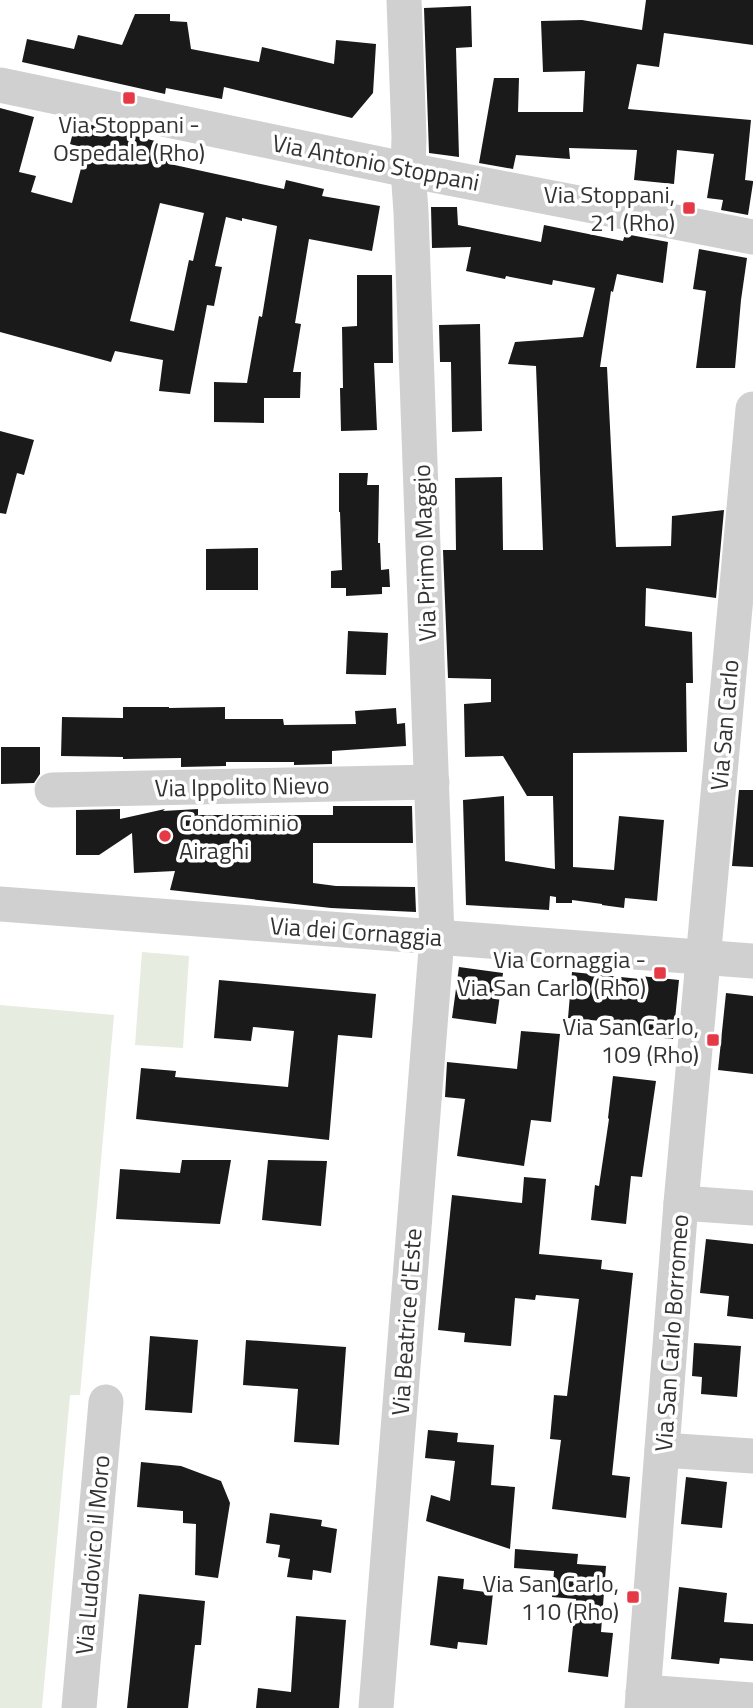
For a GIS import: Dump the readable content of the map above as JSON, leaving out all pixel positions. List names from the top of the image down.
{
  "streets": {
    "street": [
      "Via Antonio Stoppani",
      "Via Primo Maggio",
      "Via San Carlo",
      "Via Ippolito Nievo",
      "Via dei Cornaggia",
      "Via Beatrice d'Este",
      "Via San Carlo Borromeo",
      "Via Ludovico il Moro"
    ]
  },
  "crossings": [
    ["Via Antonio Stoppani", "Via Primo Maggio"],
    ["Via Primo Maggio", "Via Ippolito Nievo"],
    ["Via Primo Maggio", "Via dei Cornaggia"],
    ["Via Primo Maggio", "Via Beatrice d'Este"],
    ["Via San Carlo", "Via dei Cornaggia"],
    ["Via San Carlo", "Via San Carlo Borromeo"],
    ["Via dei Cornaggia", "Via Beatrice d'Este"],
    ["Via dei Cornaggia", "Via San Carlo Borromeo"]
  ],
  "places": {
    "transit": [
      "Via Stoppani - Ospedale (Rho)",
      "Via Stoppani, 21 (Rho)",
      "Via Cornaggia - Via San Carlo (Rho)",
      "Via San Carlo, 109 (Rho)",
      "Via San Carlo, 110 (Rho)"
    ],
    "other": ["Condominio Airaghi"]
  }
}
